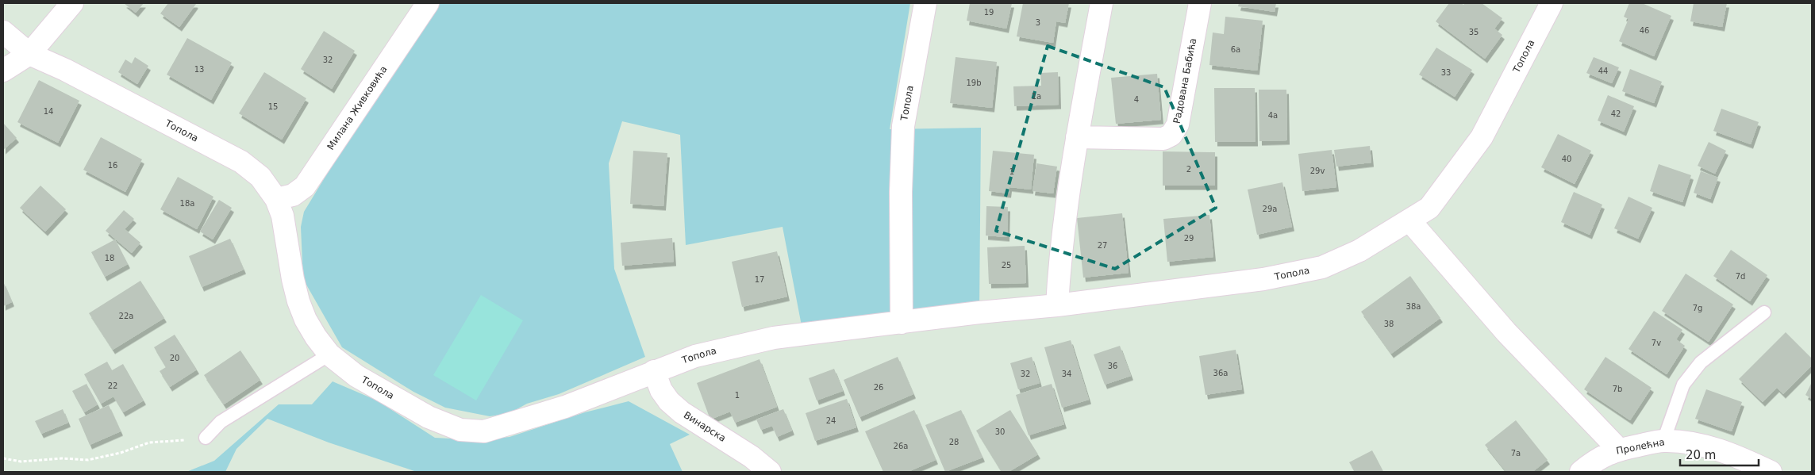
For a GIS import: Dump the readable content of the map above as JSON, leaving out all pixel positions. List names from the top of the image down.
{
  "streets": {
    "street": [
      "Топола",
      "Радована Бабића",
      "Милана Живковића",
      "Винарска",
      "Пролећна"
    ]
  },
  "crossings": [
    ["Топола", "Милана Живковића"],
    ["Топола", "Винарска"]
  ],
  "house_numbers": [
    "19",
    "3",
    "46",
    "35",
    "6a",
    "32",
    "13",
    "44",
    "33",
    "19b",
    "1a",
    "4",
    "15",
    "14",
    "42",
    "4a",
    "40",
    "16",
    "2",
    "29v",
    "1",
    "18a",
    "29a",
    "29",
    "27",
    "18",
    "25",
    "7d",
    "17",
    "38a",
    "7g",
    "22a",
    "38",
    "7v",
    "20",
    "36",
    "36a",
    "32",
    "34",
    "22",
    "26",
    "7b",
    "1",
    "24",
    "30",
    "28",
    "26a",
    "7a"
  ],
  "scale_bar": "20 m"
}
